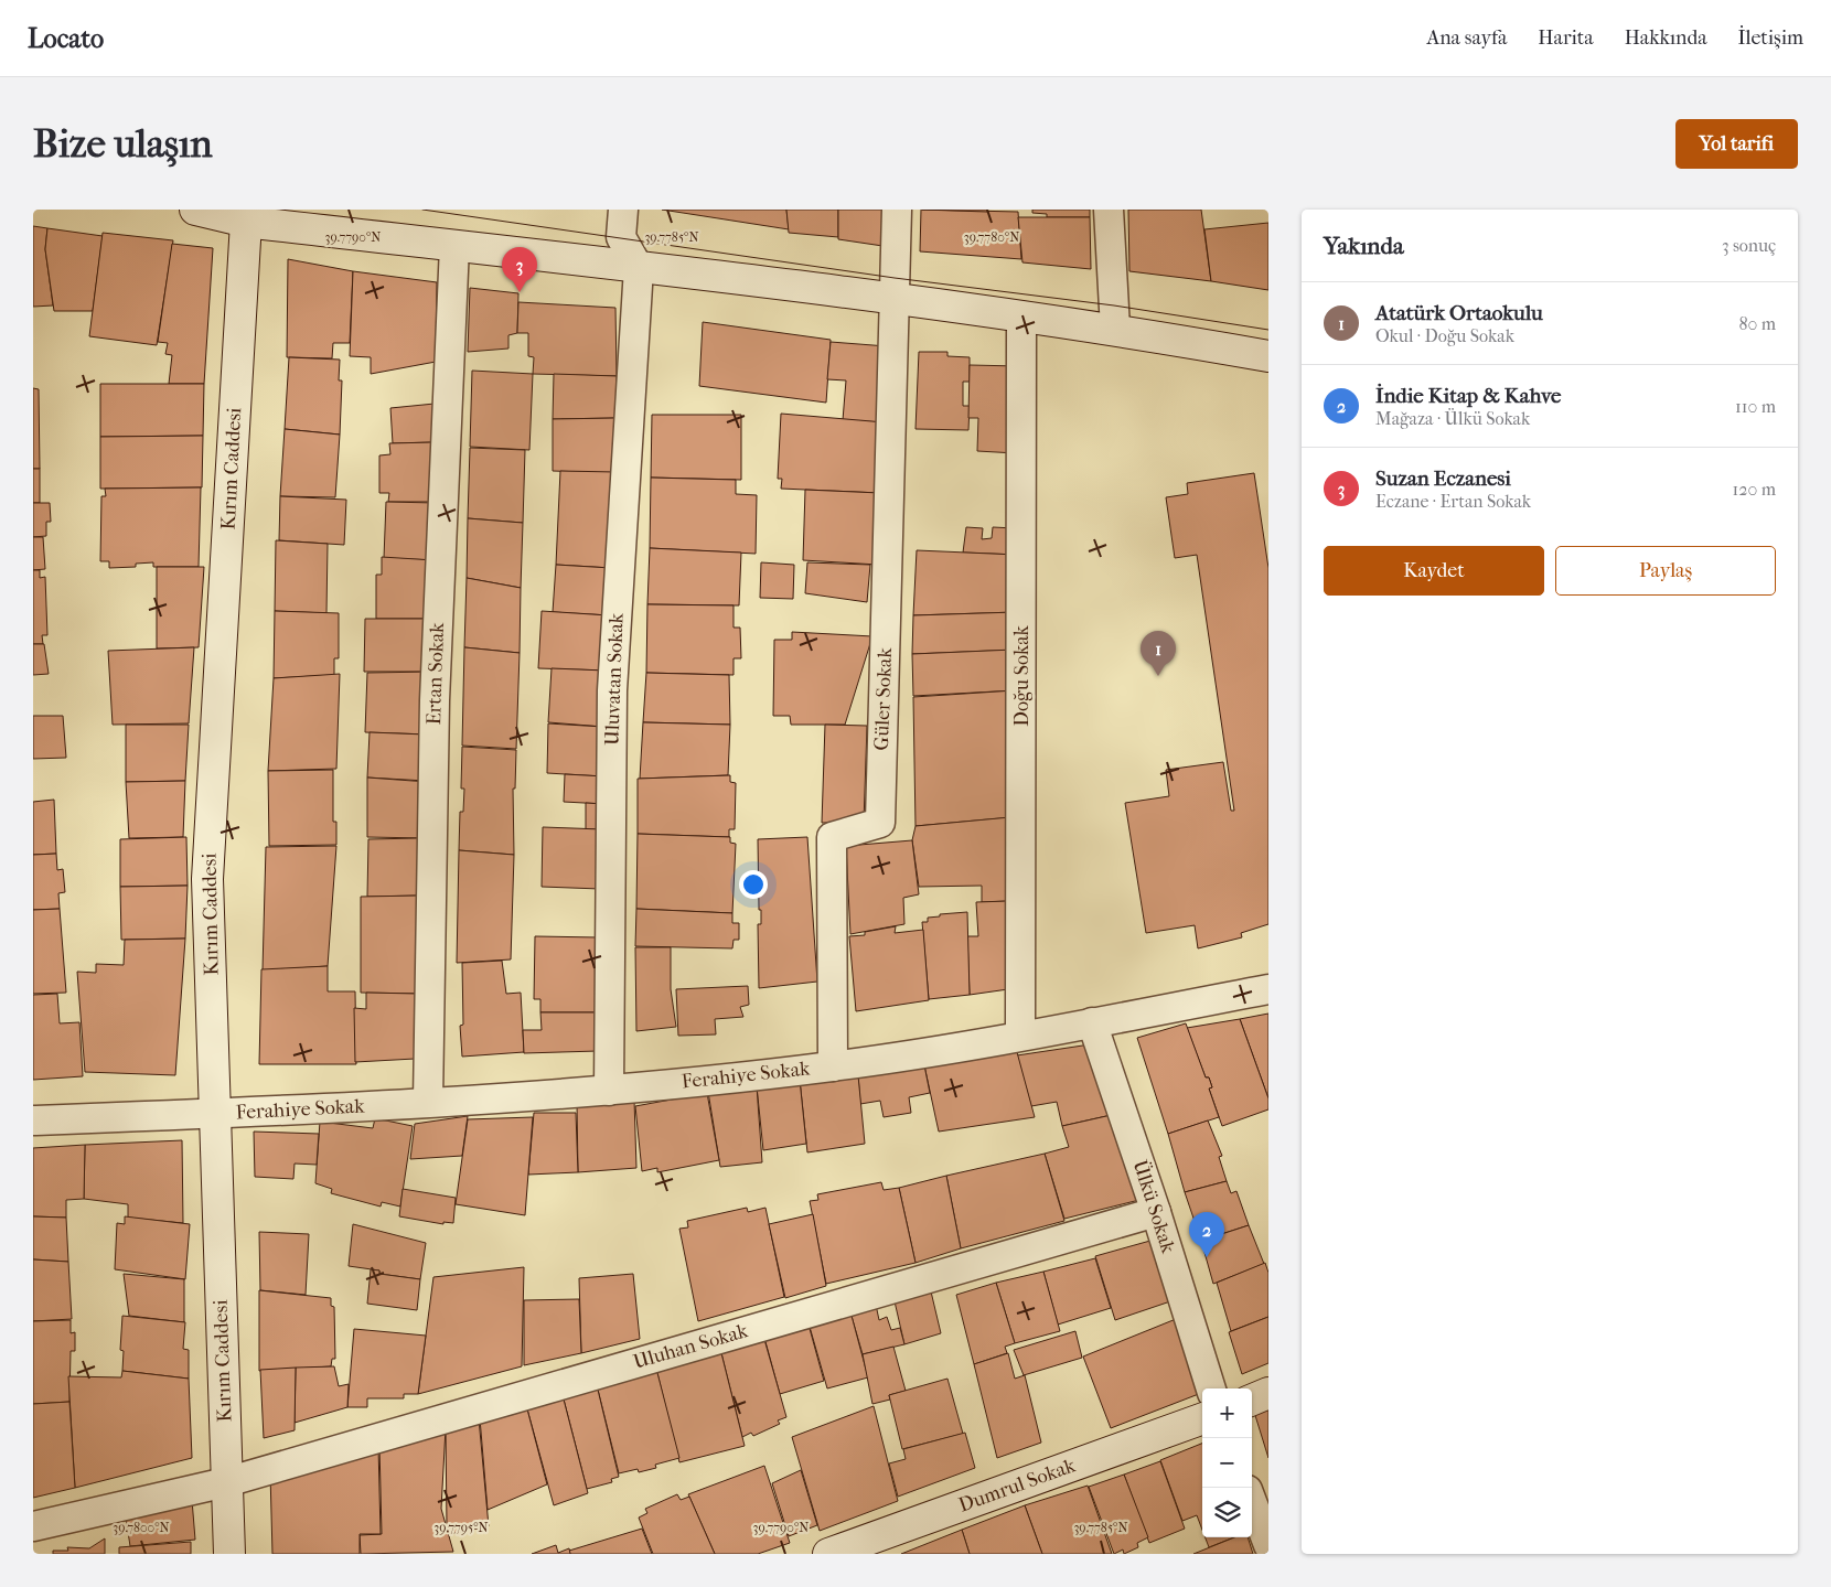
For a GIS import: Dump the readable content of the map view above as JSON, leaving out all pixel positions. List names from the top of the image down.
{
  "streets": {
    "main road": ["Kırım Caddesi", "Dumrul Sokak"],
    "street": [
      "Ertan Sokak",
      "Doğu Sokak",
      "Uluvatan Sokak",
      "Güler Sokak",
      "Ferahiye Sokak",
      "Ülkü Sokak"
    ]
  },
  "crossings": [
    ["Kırım Caddesi", "Ferahiye Sokak"],
    ["Ertan Sokak", "Ferahiye Sokak"],
    ["Doğu Sokak", "Ferahiye Sokak"],
    ["Uluvatan Sokak", "Ferahiye Sokak"],
    ["Güler Sokak", "Ferahiye Sokak"],
    ["Ferahiye Sokak", "Ülkü Sokak"]
  ],
  "page": {
    "header": "Locato",
    "nav": [
      "Ana sayfa",
      "Harita",
      "Hakkında",
      "İletişim"
    ],
    "buttons": [
      "Yol tarifi",
      ["Kaydet", "Paylaş"]
    ],
    "title": "Bize ulaşın",
    "heading": ["Yakında", "3 sonuç"],
    "pins": ["3", "1", "2"],
    "list": [
      {
        "mark": "1",
        "name": "Atatürk Ortaokulu",
        "note": "Okul · Doğu Sokak",
        "value": "80 m"
      },
      {
        "mark": "2",
        "name": "İndie Kitap & Kahve",
        "note": "Mağaza · Ülkü Sokak",
        "value": "110 m"
      },
      {
        "mark": "3",
        "name": "Suzan Eczanesi",
        "note": "Eczane · Ertan Sokak",
        "value": "120 m"
      }
    ],
    "map_buttons": ["+", "−"]
  },
  "coordinates": [
    "39.7790°N",
    "39.7785°N",
    "39.7780°N",
    "39.7800°N",
    "39.7795°N"
  ]
}
